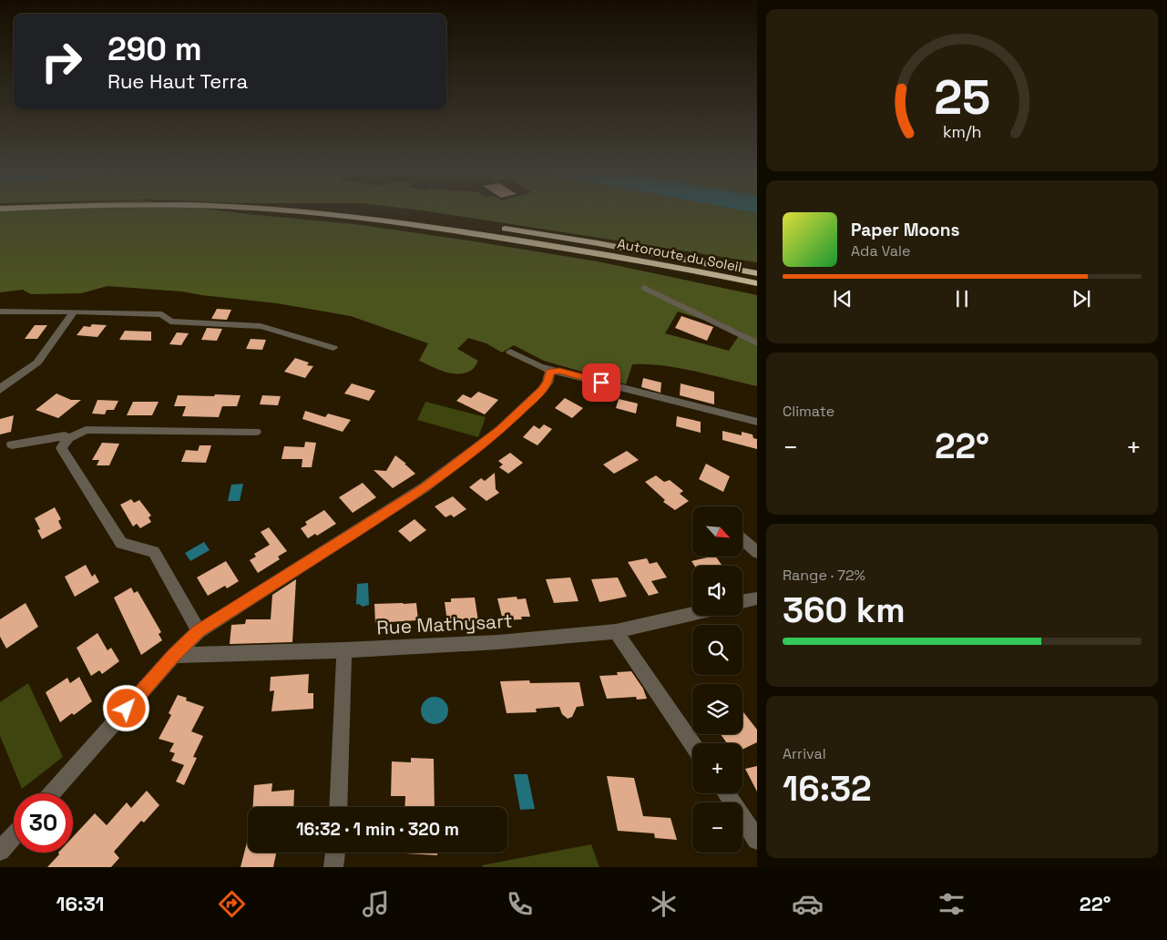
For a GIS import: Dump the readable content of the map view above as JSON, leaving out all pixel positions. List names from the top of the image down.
{
  "streets": {
    "highway": ["Autoroute du Soleil"],
    "street": ["Rue Mathysart"]
  },
  "north": "bottom right",
  "page": {
    "turn": ["290 m", "Rue Haut Terra"],
    "song": ["Paper Moons", "Ada Vale"],
    "tile": [
      "Climate",
      ["Range · 72%", "360 km"],
      ["Arrival", "16:32"]
    ],
    "heat": ["−", "22°", "+"],
    "map_buttons": ["+", "−"],
    "limit": "30",
    "trip": "16:32 · 1 min · 320 m",
    "tabs": ["16:31", "22°"],
    "gauge": ["25", "km/h"]
  }
}
